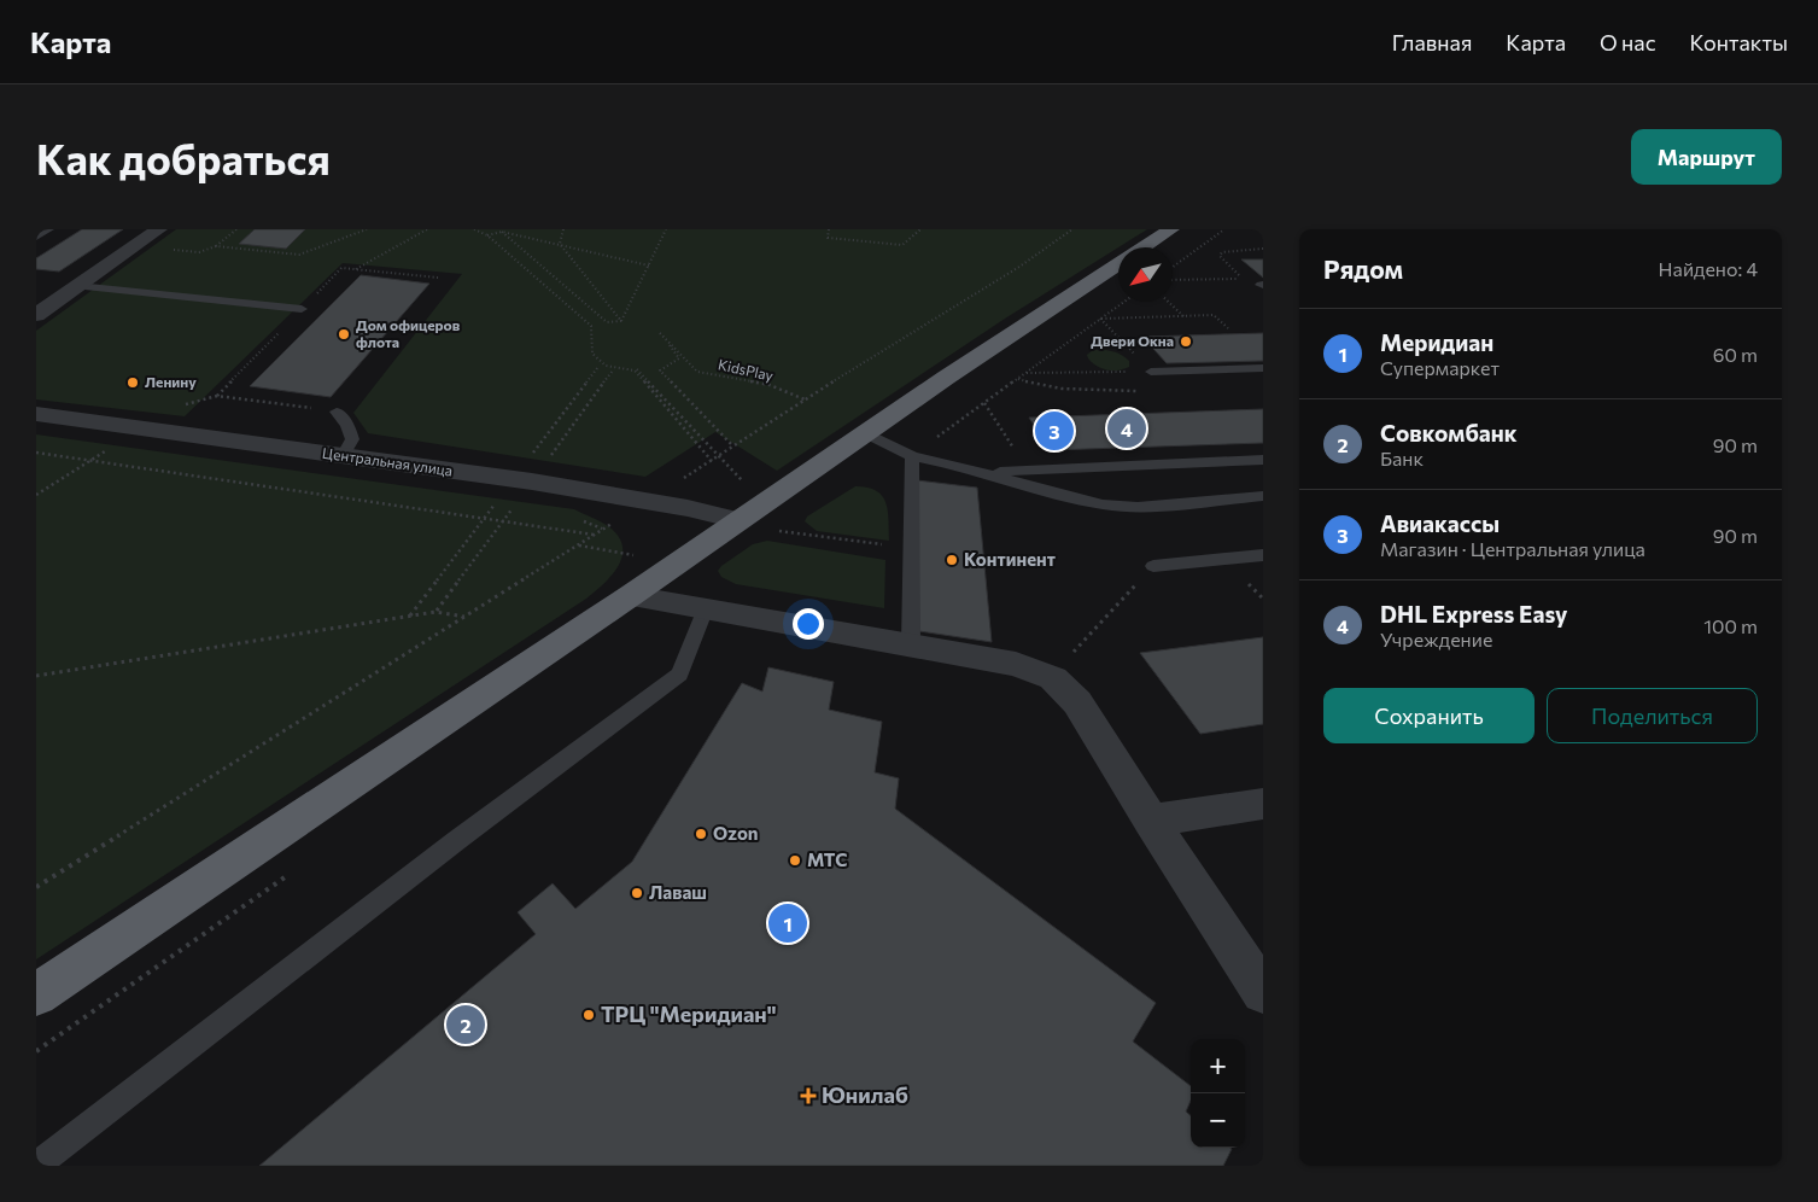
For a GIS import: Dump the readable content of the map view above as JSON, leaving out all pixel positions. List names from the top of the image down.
{
  "streets": {
    "street": ["Центральная улица"],
    "path": ["KidsPlay"]
  },
  "places": {
    "other": [
      "Дом офицеров флота",
      "Двери Окна",
      "Ленину",
      "Континент",
      "Ozon",
      "МТС",
      "Лаваш",
      "ТРЦ \"Меридиан\""
    ],
    "health": ["Юнилаб"]
  },
  "north": "bottom left",
  "page": {
    "header": "Карта",
    "nav": [
      "Главная",
      "Карта",
      "О нас",
      "Контакты"
    ],
    "buttons": [
      "Маршрут",
      ["Сохранить", "Поделиться"]
    ],
    "title": "Как добраться",
    "heading": ["Рядом", "Найдено: 4"],
    "list": [
      {
        "mark": "1",
        "name": "Меридиан",
        "note": "Супермаркет",
        "value": "60 m"
      },
      {
        "mark": "2",
        "name": "Совкомбанк",
        "note": "Банк",
        "value": "90 m"
      },
      {
        "mark": "3",
        "name": "Авиакассы",
        "note": "Магазин · Центральная улица",
        "value": "90 m"
      },
      {
        "mark": "4",
        "name": "DHL Express Easy",
        "note": "Учреждение",
        "value": "100 m"
      }
    ],
    "pins": [
      "4",
      "3",
      "1",
      "2"
    ],
    "map_buttons": ["+", "−"]
  }
}
